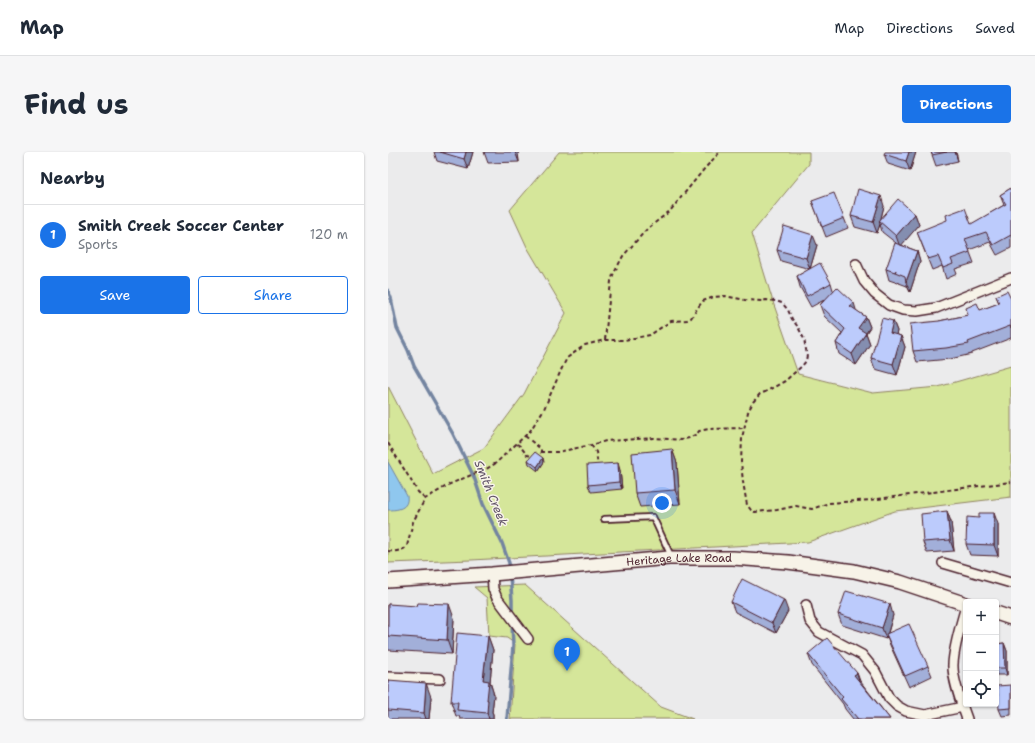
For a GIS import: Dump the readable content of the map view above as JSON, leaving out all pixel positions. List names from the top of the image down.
{
  "streets": {
    "main road": ["Heritage Lake Road"]
  },
  "water": ["Smith Creek"],
  "page": {
    "header": "Map",
    "nav": ["Map", "Directions", "Saved"],
    "title": "Find us",
    "buttons": [
      "Directions",
      ["Save", "Share"]
    ],
    "heading": "Nearby",
    "list": [
      {
        "mark": "1",
        "name": "Smith Creek Soccer Center",
        "note": "Sports",
        "value": "120 m"
      }
    ],
    "map_buttons": ["+", "−"],
    "pins": "1"
  }
}
